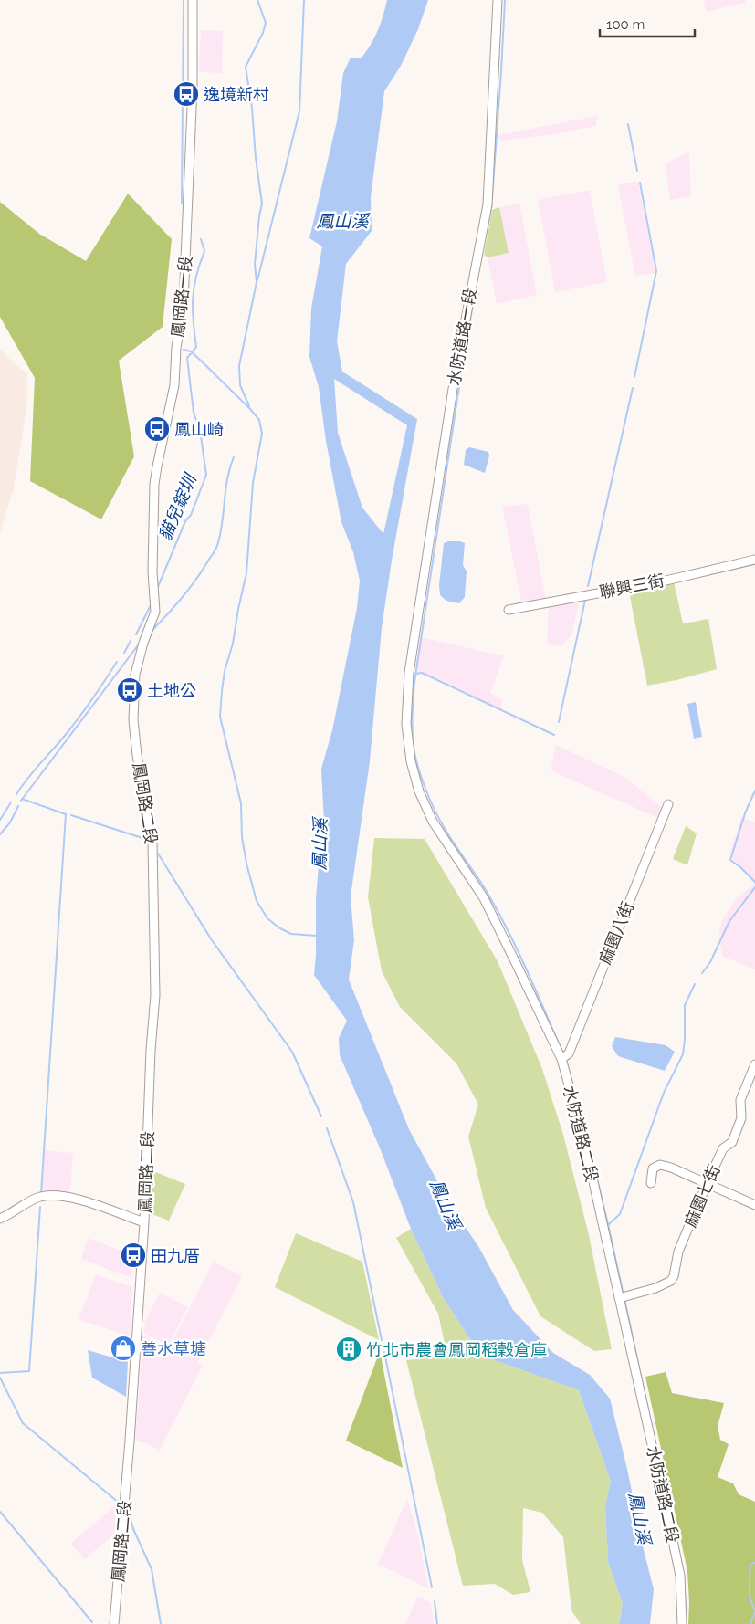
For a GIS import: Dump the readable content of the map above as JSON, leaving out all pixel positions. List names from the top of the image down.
{
  "streets": {
    "street": [
      "鳳岡路一段",
      "水防道路一段",
      "聯興三街",
      "鳳岡路二段",
      "麻園八街",
      "水防道路二段",
      "麻園七街"
    ]
  },
  "crossings": [
    ["鳳岡路一段", "鳳岡路二段"],
    ["水防道路一段", "水防道路二段"],
    ["麻園八街", "水防道路二段"],
    ["水防道路二段", "麻園七街"]
  ],
  "water": ["鳳山溪", "貓兒錠圳"],
  "places": {
    "bus stop": [
      "逸境新村",
      "鳳山崎",
      "土地公",
      "田九厝"
    ],
    "shop": ["善水草塘"],
    "building": ["竹北市農會鳳岡稻穀倉庫"]
  },
  "scale_bar": "100 m"
}
